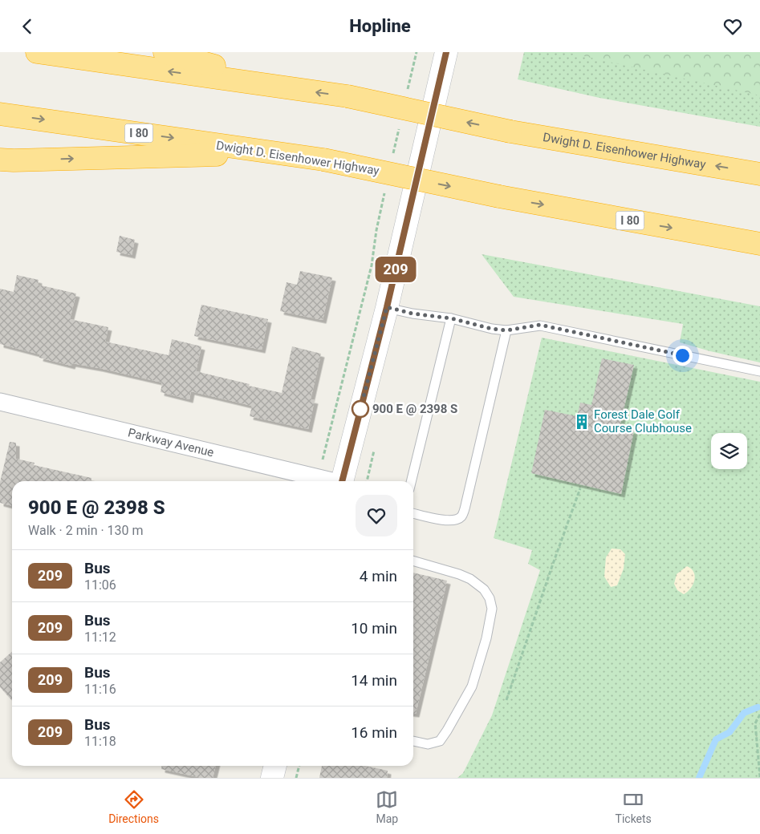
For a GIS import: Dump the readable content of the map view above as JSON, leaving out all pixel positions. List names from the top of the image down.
{
  "streets": {
    "highway": ["I 80", "Dwight D. Eisenhower Highway"],
    "street": ["Parkway Avenue"]
  },
  "places": {
    "other": ["900 E @ 2398 S"],
    "building": ["Forest Dale Golf Course Clubhouse"]
  },
  "lines": ["bus line 209"],
  "page": {
    "header": "Hopline",
    "on_map": "209",
    "heading": ["900 E @ 2398 S", "Walk · 2 min · 130 m"],
    "list": [
      {
        "mark": "209",
        "name": "Bus",
        "note": "11:06",
        "value": "4 min"
      },
      {
        "mark": "209",
        "name": "Bus",
        "note": "11:12",
        "value": "10 min"
      },
      {
        "mark": "209",
        "name": "Bus",
        "note": "11:16",
        "value": "14 min"
      },
      {
        "mark": "209",
        "name": "Bus",
        "note": "11:18",
        "value": "16 min"
      }
    ],
    "tabs": ["Directions", "Map", "Tickets"]
  }
}
